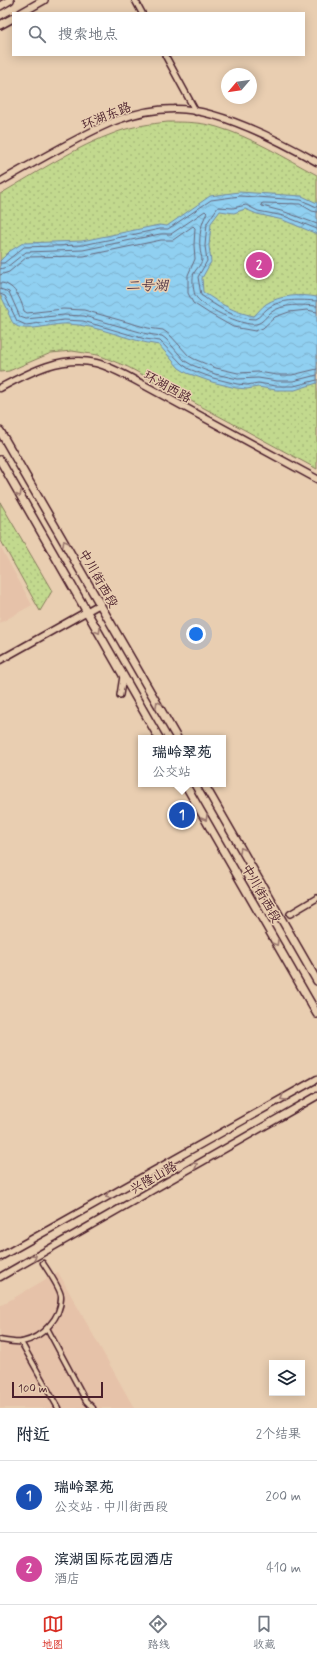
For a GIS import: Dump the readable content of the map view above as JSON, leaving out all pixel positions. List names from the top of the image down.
{
  "streets": {
    "main road": ["中川街西段"],
    "street": ["环湖东路", "环湖西路", "兴隆山路"]
  },
  "water": ["二号湖"],
  "scale_bar": "100 m",
  "north": "bottom left",
  "page": {
    "search": "搜索地点",
    "pins": ["2", "1"],
    "popup": ["瑞岭翠苑", "公交站"],
    "scale": "100 m",
    "heading": ["附近", "2个结果"],
    "list": [
      {
        "mark": "1",
        "name": "瑞岭翠苑",
        "note": "公交站 · 中川街西段",
        "value": "200 m"
      },
      {
        "mark": "2",
        "name": "滨湖国际花园酒店",
        "note": "酒店",
        "value": "410 m"
      }
    ],
    "nav": ["地图", "路线", "收藏"]
  }
}
